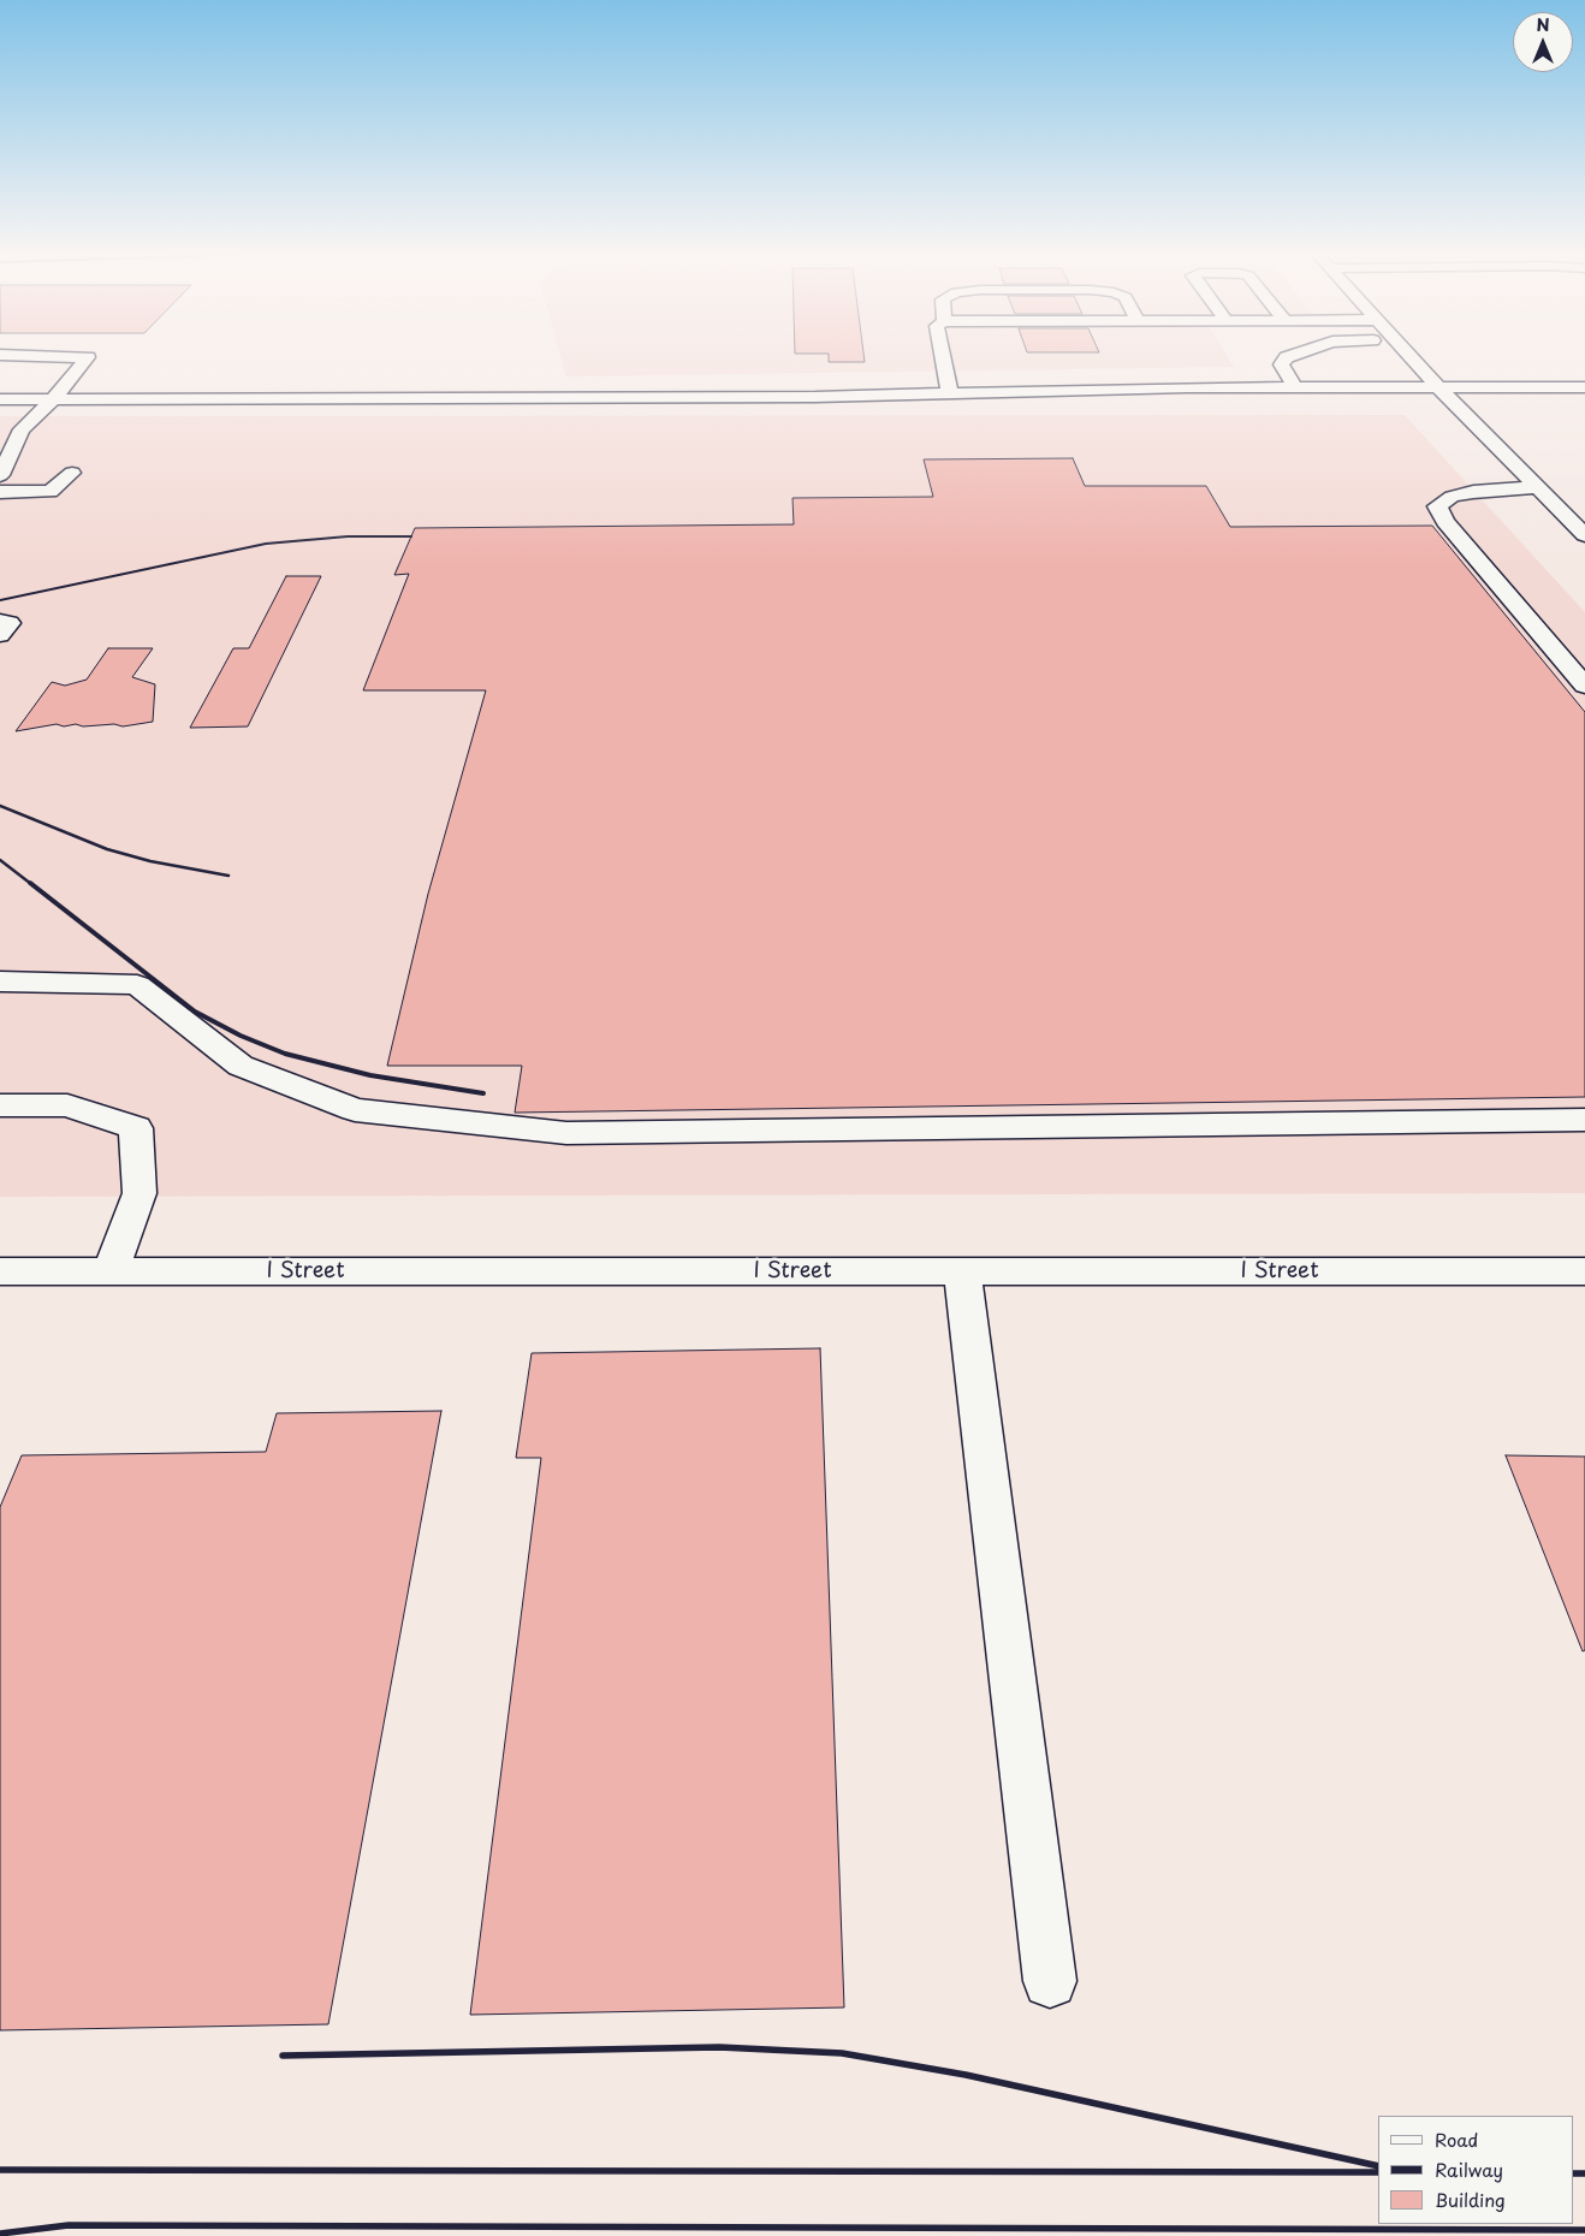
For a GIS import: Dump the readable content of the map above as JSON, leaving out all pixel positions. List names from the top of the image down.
{
  "streets": {
    "street": ["I Street"]
  },
  "legend": ["Road", "Railway", "Building"],
  "north": "top"
}
